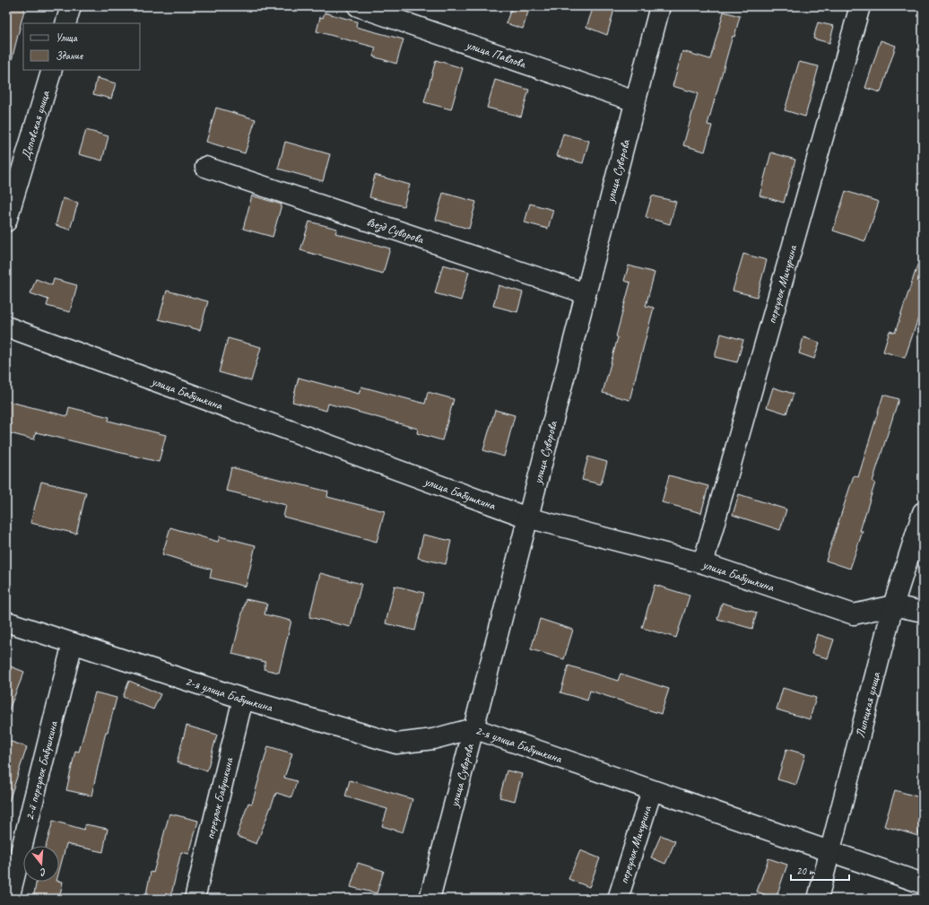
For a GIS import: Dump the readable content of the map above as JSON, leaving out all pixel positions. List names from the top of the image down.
{
  "streets": {
    "street": [
      "улица Павлова",
      "Деповская улица",
      "улица Суворова",
      "въезд Суворова",
      "переулок Мичурина",
      "улица Бабушкина",
      "2-я улица Бабушкина",
      "Липецкая улица",
      "2-й переулок Бабушкина",
      "переулок Бабушкина"
    ]
  },
  "crossings": [
    ["улица Павлова", "улица Суворова"],
    ["улица Суворова", "въезд Суворова"],
    ["улица Суворова", "улица Бабушкина"],
    ["улица Суворова", "2-я улица Бабушкина"],
    ["переулок Мичурина", "улица Бабушкина"],
    ["переулок Мичурина", "2-я улица Бабушкина"],
    ["улица Бабушкина", "Липецкая улица"],
    ["2-я улица Бабушкина", "Липецкая улица"],
    ["2-я улица Бабушкина", "2-й переулок Бабушкина"],
    ["2-я улица Бабушкина", "переулок Бабушкина"]
  ],
  "legend": ["Улица", "Здание"],
  "scale_bar": "20 m",
  "north": "bottom"
}
